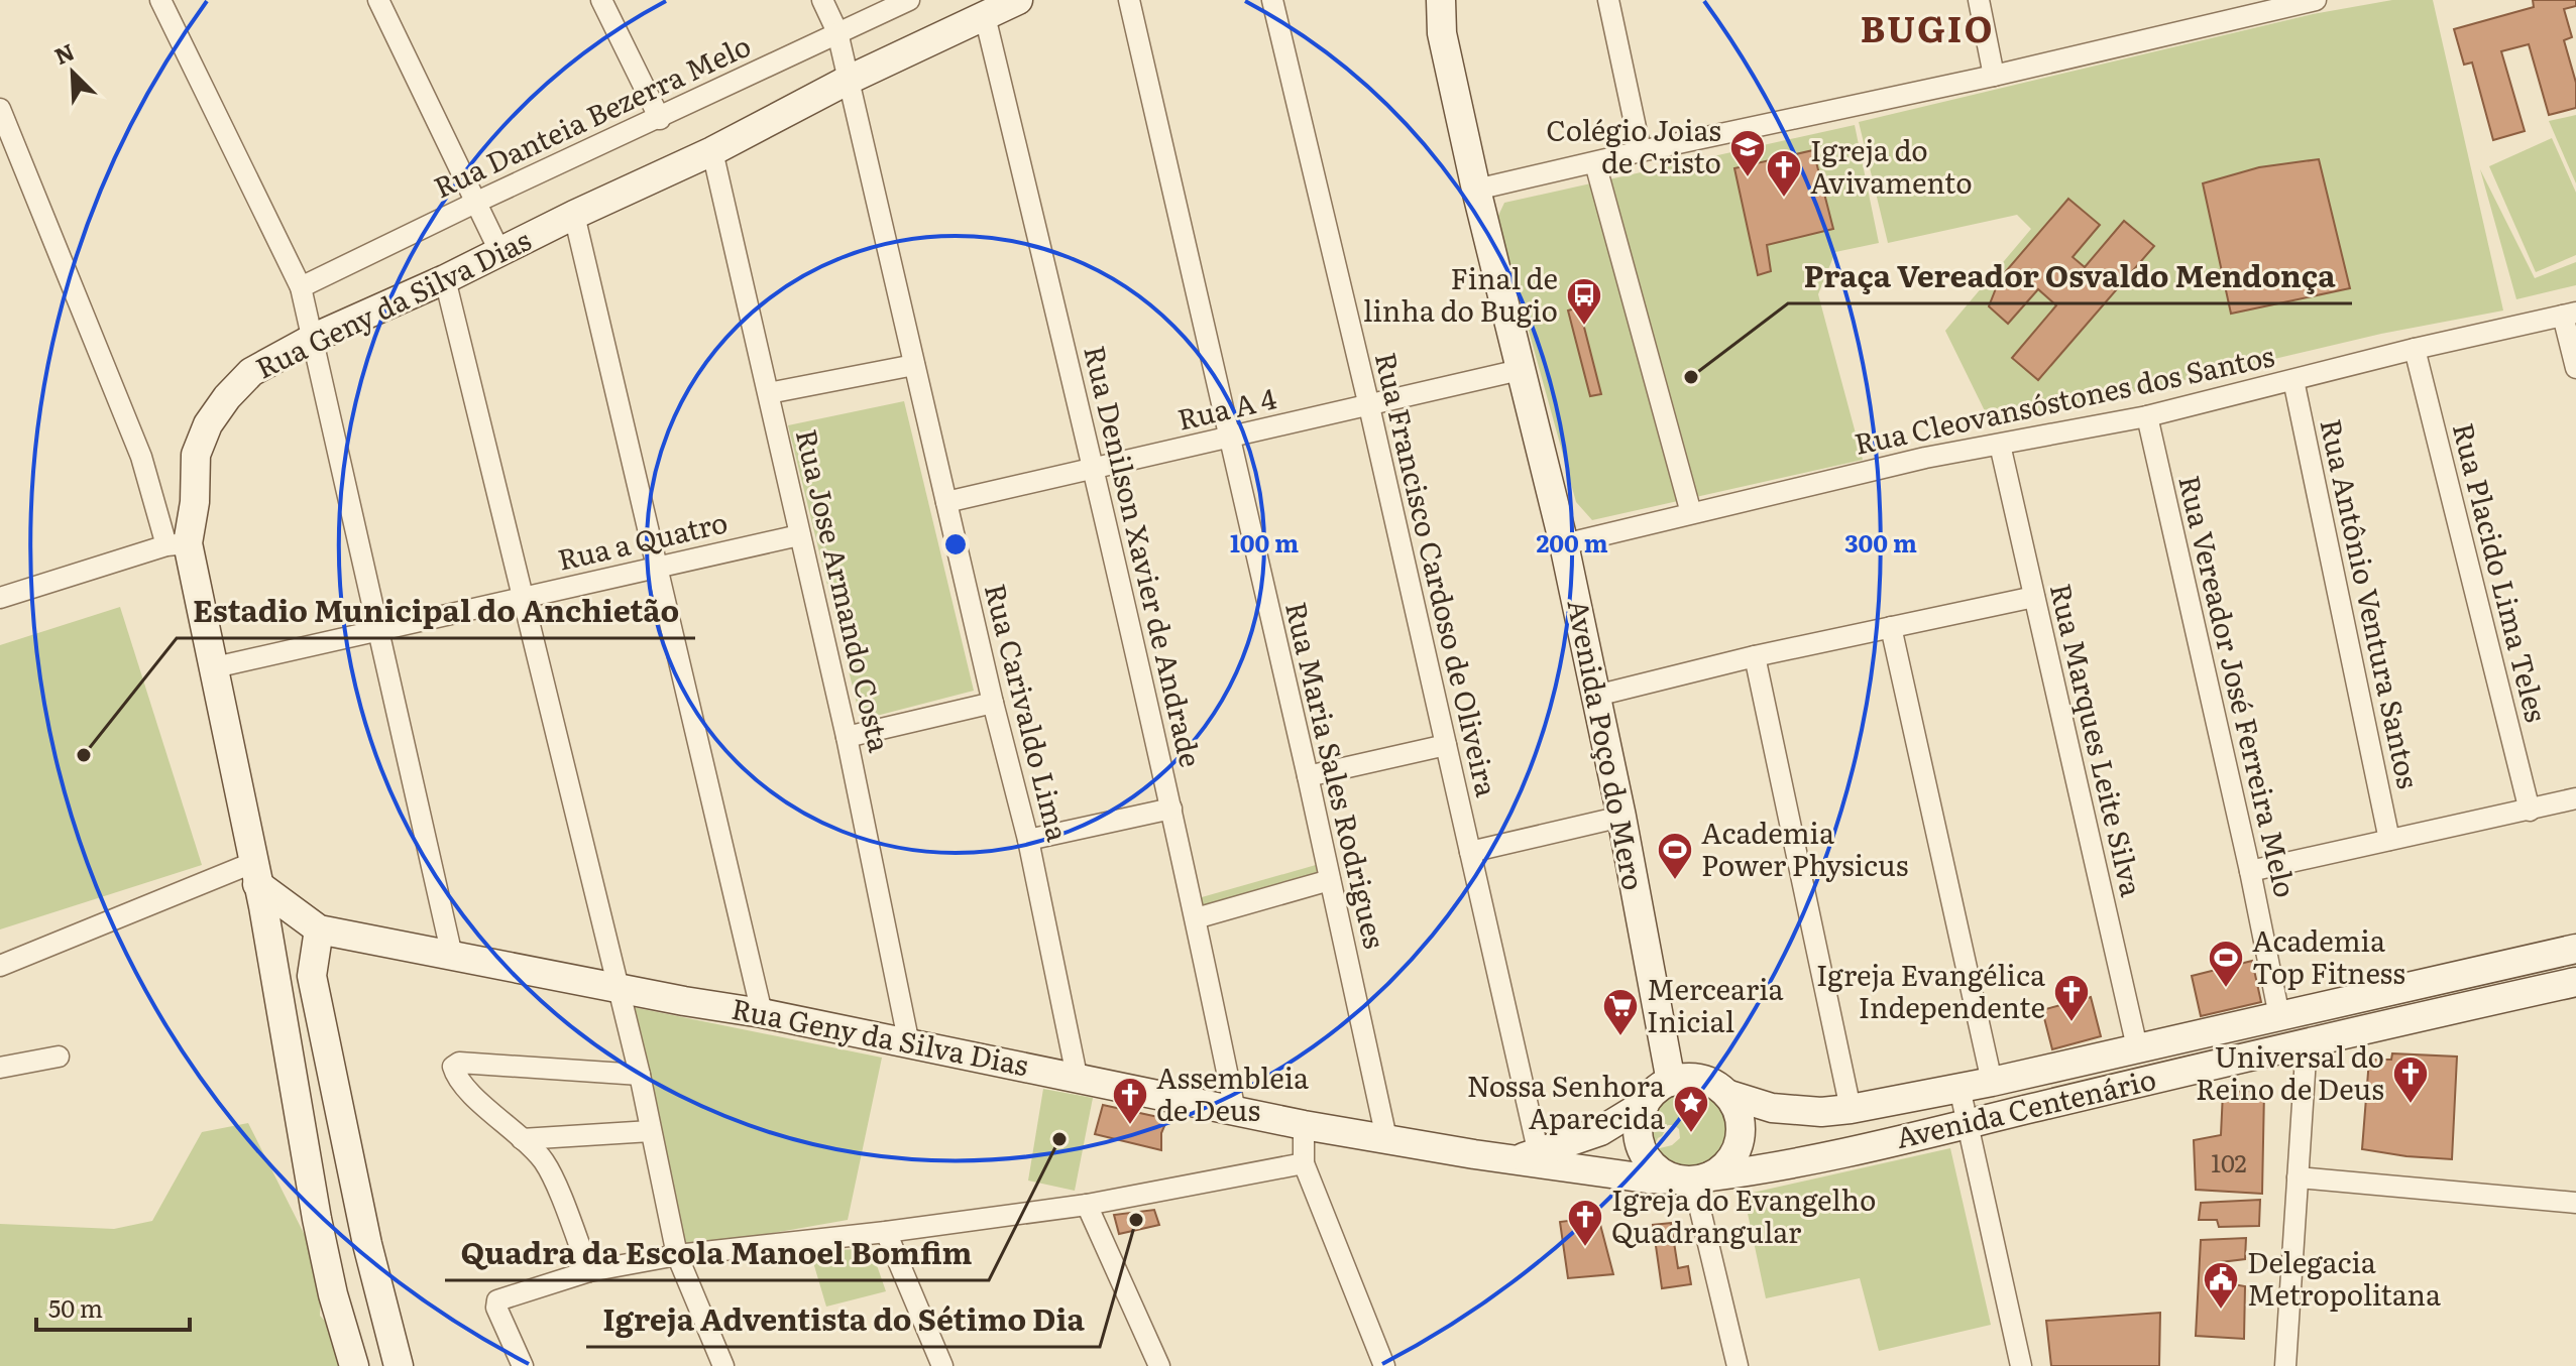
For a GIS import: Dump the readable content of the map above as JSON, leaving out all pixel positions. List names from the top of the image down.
{
  "streets": {
    "main road": ["Rua Geny da Silva Dias", "Avenida Poço do Mero", "Avenida Centenário"],
    "street": [
      "Rua Danteia Bezerra Melo",
      "Rua Cleovansóstones dos Santos",
      "Rua A 4",
      "Rua a Quatro",
      "Rua Denilson Xavier de Andrade",
      "Rua Placido Lima Teles",
      "Rua Francisco Cardoso de Oliveira",
      "Rua Jose Armando Costa",
      "Rua Antônio Ventura Santos",
      "Rua Vereador José Ferreira Melo",
      "Rua Carivaldo Lima",
      "Rua Marques Leite Silva",
      "Rua Maria Sales Rodrigues"
    ]
  },
  "crossings": [
    ["Rua Danteia Bezerra Melo", "Rua Carivaldo Lima"],
    ["Rua Geny da Silva Dias", "Rua a Quatro"],
    ["Rua Geny da Silva Dias", "Rua Denilson Xavier de Andrade"],
    ["Rua Geny da Silva Dias", "Rua Francisco Cardoso de Oliveira"],
    ["Rua Geny da Silva Dias", "Rua Jose Armando Costa"],
    ["Rua Geny da Silva Dias", "Rua Carivaldo Lima"],
    ["Rua Geny da Silva Dias", "Avenida Poço do Mero"],
    ["Rua Geny da Silva Dias", "Rua Maria Sales Rodrigues"],
    ["Rua Geny da Silva Dias", "Avenida Centenário"],
    ["Rua Cleovansóstones dos Santos", "Rua Placido Lima Teles"],
    ["Rua Cleovansóstones dos Santos", "Rua Antônio Ventura Santos"],
    ["Rua Cleovansóstones dos Santos", "Rua Vereador José Ferreira Melo"],
    ["Rua Cleovansóstones dos Santos", "Rua Marques Leite Silva"],
    ["Rua Cleovansóstones dos Santos", "Avenida Poço do Mero"],
    ["Rua A 4", "Rua Denilson Xavier de Andrade"],
    ["Rua A 4", "Rua Francisco Cardoso de Oliveira"],
    ["Rua A 4", "Rua Carivaldo Lima"],
    ["Rua A 4", "Avenida Poço do Mero"],
    ["Rua A 4", "Rua Maria Sales Rodrigues"],
    ["Rua a Quatro", "Rua Jose Armando Costa"],
    ["Rua Vereador José Ferreira Melo", "Avenida Centenário"],
    ["Rua Marques Leite Silva", "Avenida Centenário"],
    ["Avenida Poço do Mero", "Avenida Centenário"]
  ],
  "districts": ["BUGIO"],
  "places": {
    "school or university": ["Colégio Joias de Cristo"],
    "church": [
      "Igreja do Avivamento",
      "Igreja Evangélica Independente",
      "Universal do Reino de Deus",
      "Assembleia de Deus",
      "Igreja do Evangelho Quadrangular"
    ],
    "bus stop": ["Final de linha do Bugio"],
    "other": [
      "Praça Vereador Osvaldo Mendonça",
      "Estadio Municipal do Anchietão",
      "Quadra da Escola Manoel Bomfim",
      "Igreja Adventista do Sétimo Dia"
    ],
    "sports": ["Academia Power Physicus", "Academia Top Fitness"],
    "supermarket": ["Mercearia Inicial"],
    "place": ["Nossa Senhora Aparecida"],
    "public building": ["Delegacia Metropolitana"]
  },
  "house_numbers": ["102"],
  "scale_bar": "50 m",
  "north": "top left",
  "rings": ["100 m", "200 m", "300 m"]
}
